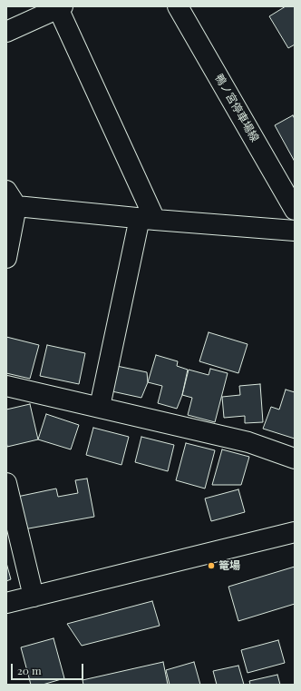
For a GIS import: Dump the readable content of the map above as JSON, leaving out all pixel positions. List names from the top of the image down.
{
  "streets": {
    "street": ["鴨ノ宮停車場線"]
  },
  "places": ["篭場"],
  "scale_bar": "20 m"
}
